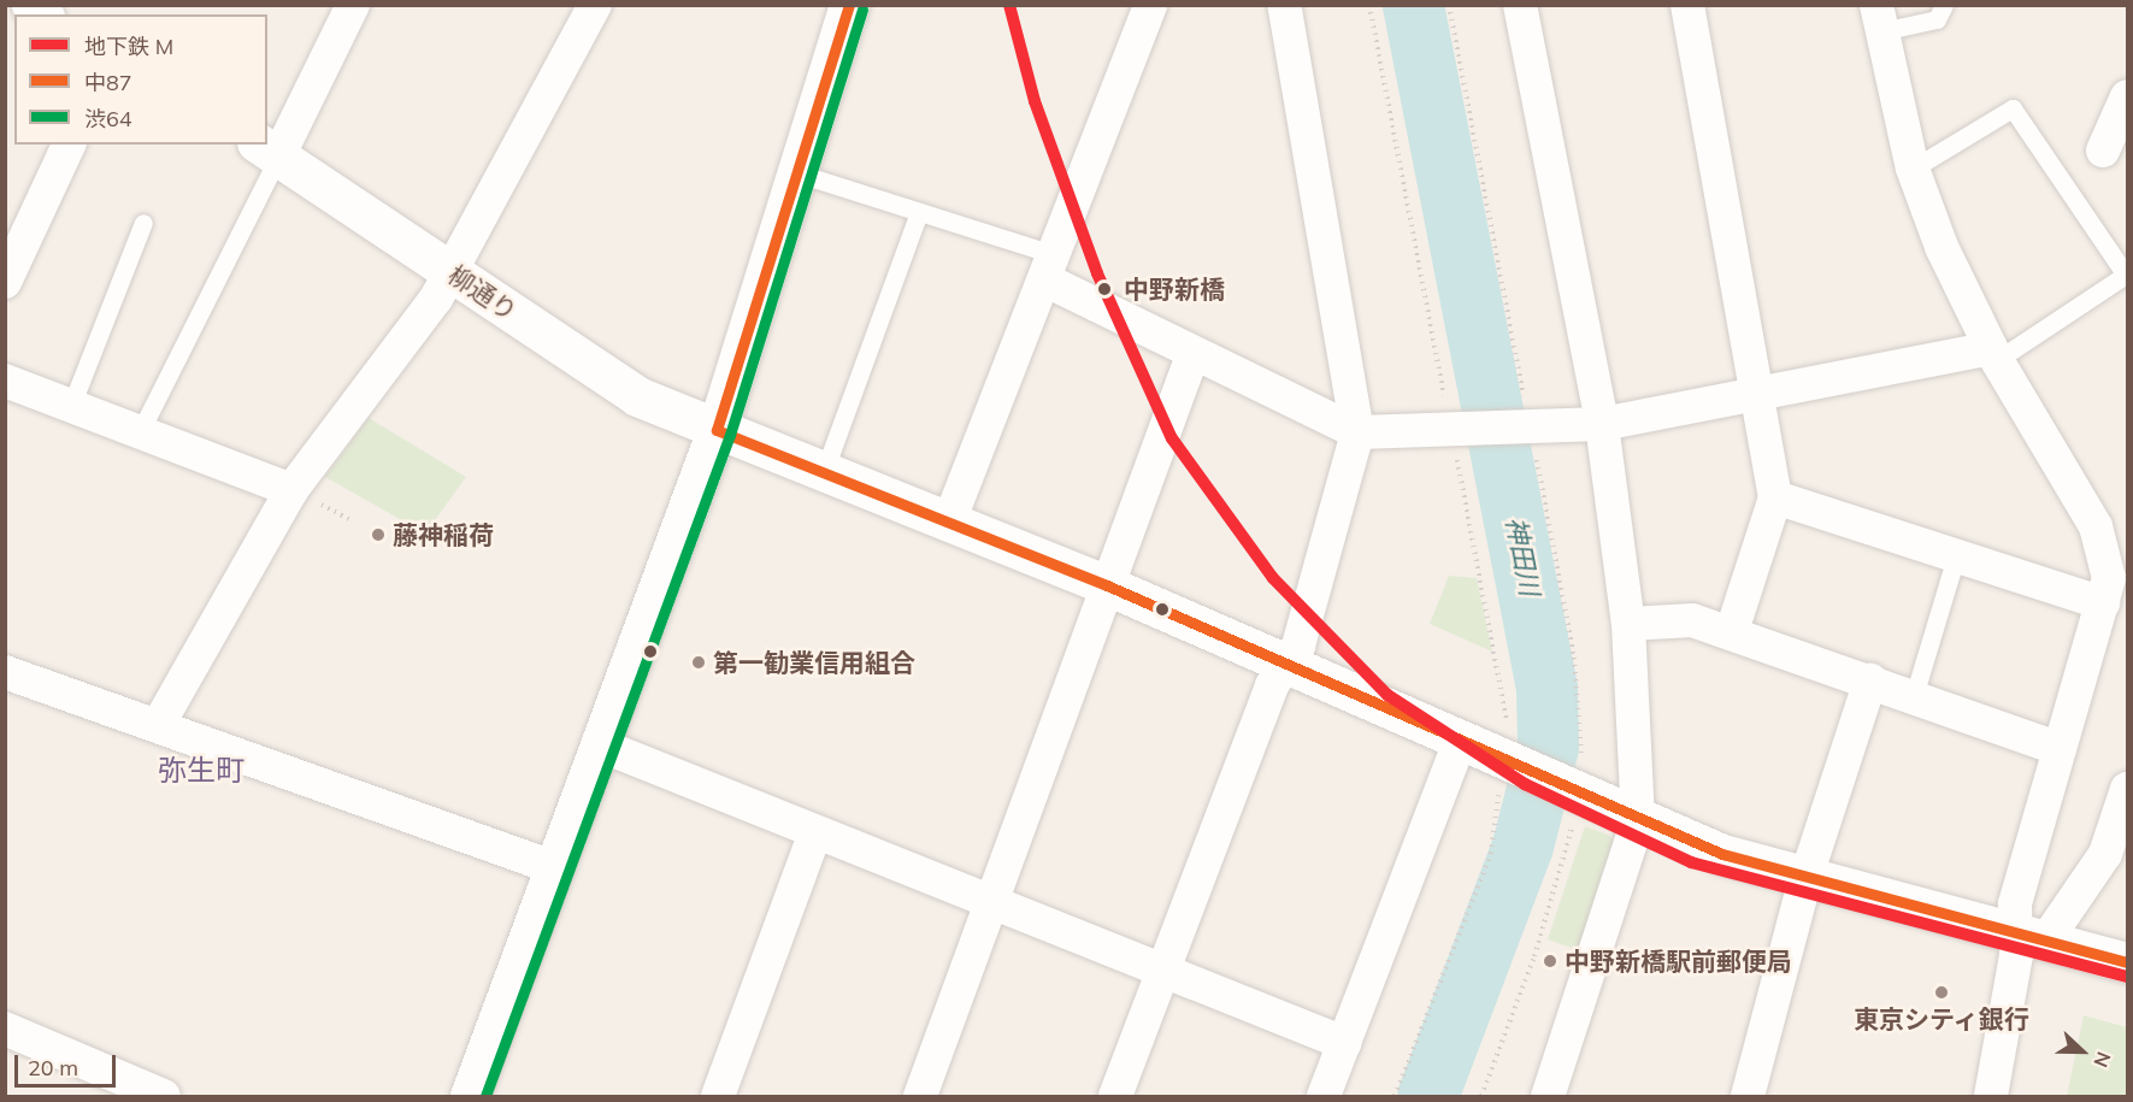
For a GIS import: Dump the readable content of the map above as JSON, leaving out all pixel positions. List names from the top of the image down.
{
  "streets": {
    "street": ["柳通り"]
  },
  "districts": ["弥生町"],
  "water": ["神田川"],
  "places": [
    "中野新橋",
    "藤神稲荷",
    "第一勧業信用組合",
    "中野新橋駅前郵便局",
    "東京シティ銀行"
  ],
  "lines": ["metro line M", "transit line 中87", "transit line 渋64"],
  "legend": ["地下鉄 M", "中87", "渋64"],
  "scale_bar": "20 m",
  "north": "right"
}
